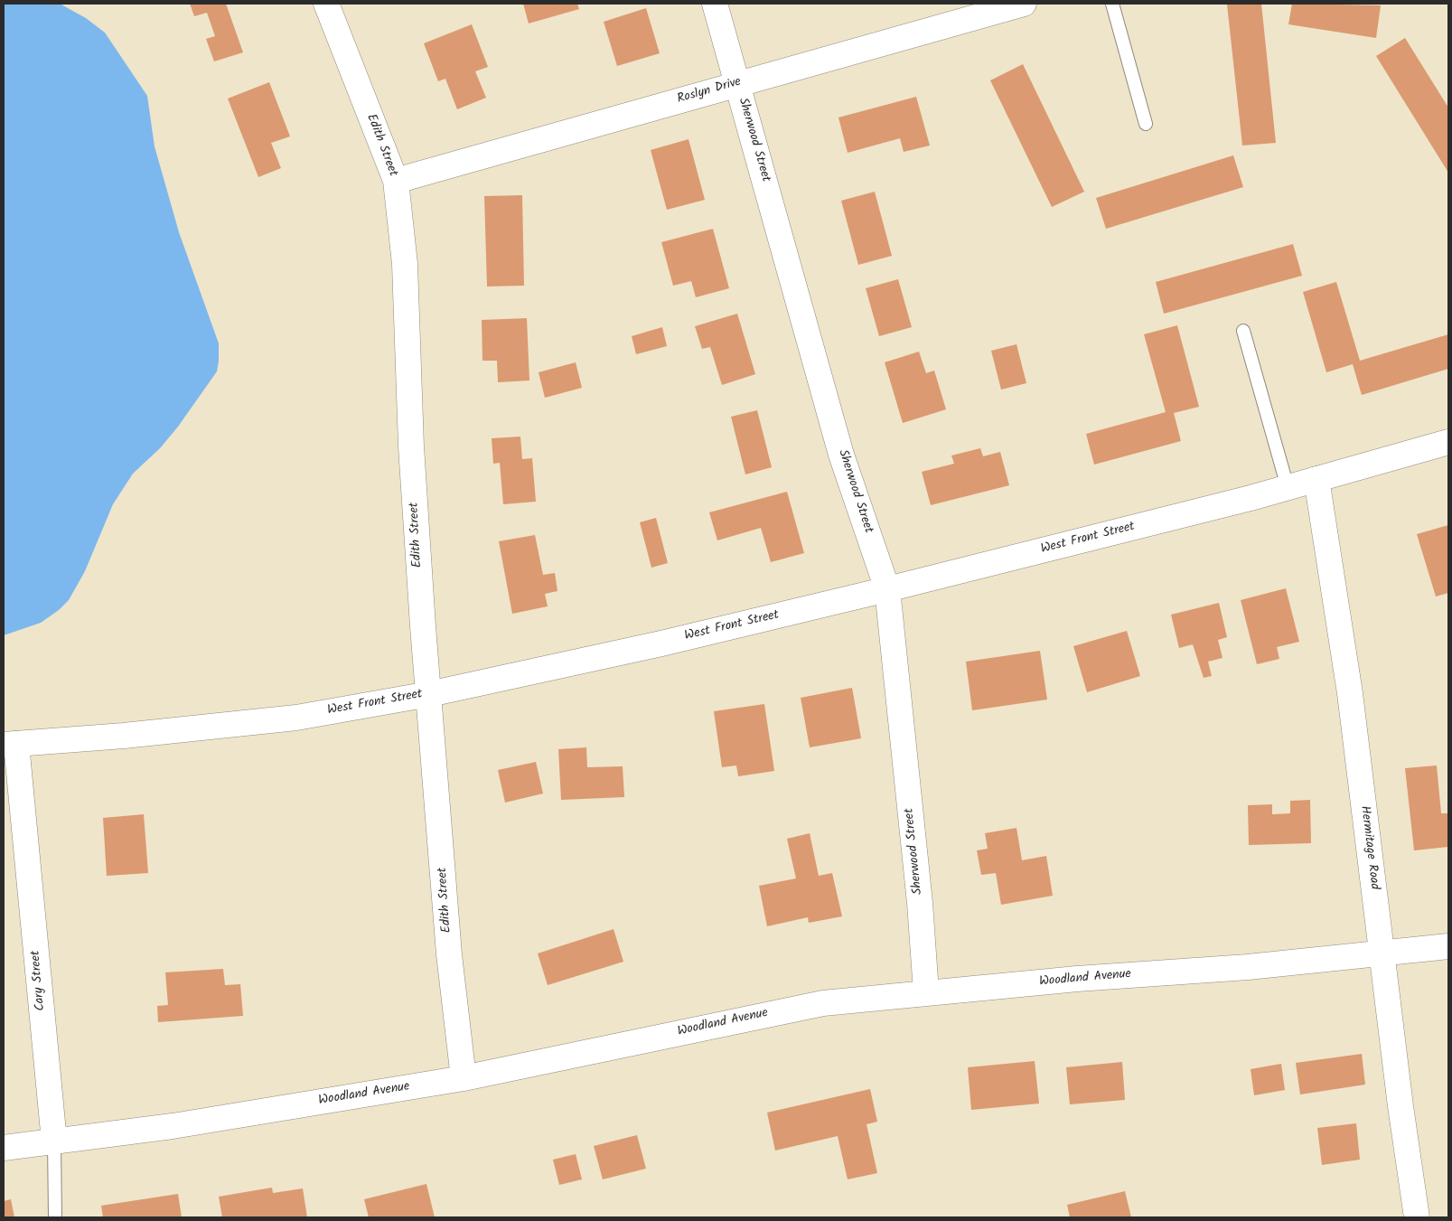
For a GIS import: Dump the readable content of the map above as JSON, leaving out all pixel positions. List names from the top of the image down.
{
  "streets": {
    "street": [
      "Roslyn Drive",
      "Sherwood Street",
      "Edith Street",
      "West Front Street",
      "Hermitage Road",
      "Woodland Avenue",
      "Cary Street"
    ]
  },
  "crossings": [
    ["Roslyn Drive", "Sherwood Street"],
    ["Roslyn Drive", "Edith Street"],
    ["Sherwood Street", "West Front Street"],
    ["Sherwood Street", "Woodland Avenue"],
    ["Edith Street", "West Front Street"],
    ["Edith Street", "Woodland Avenue"],
    ["West Front Street", "Hermitage Road"],
    ["West Front Street", "Cary Street"],
    ["Hermitage Road", "Woodland Avenue"],
    ["Woodland Avenue", "Cary Street"]
  ]
}
